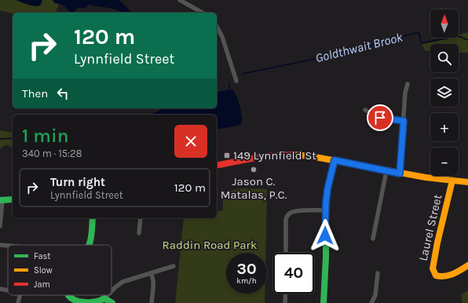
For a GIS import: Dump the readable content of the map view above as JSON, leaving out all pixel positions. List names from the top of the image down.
{
  "streets": {
    "street": ["Laurel Street"]
  },
  "water": ["Goldthwait Brook"],
  "parks": ["Raddin Road Park"],
  "places": {
    "transit": ["149 Lynnfield St"],
    "other": ["Jason C. Matalas, P.C."]
  },
  "legend": ["Fast", "Slow", "Jam"],
  "north": "top",
  "page": {
    "map_buttons": ["+", "−"],
    "turn": ["120 m", "Lynnfield Street"],
    "then": "Then",
    "heading": ["1 min", "340 m · 15:28"],
    "list": [
      {
        "name": "Turn right",
        "note": "Lynnfield Street",
        "value": "120 m"
      }
    ],
    "speed": "30 km/h",
    "limit": "40"
  }
}
